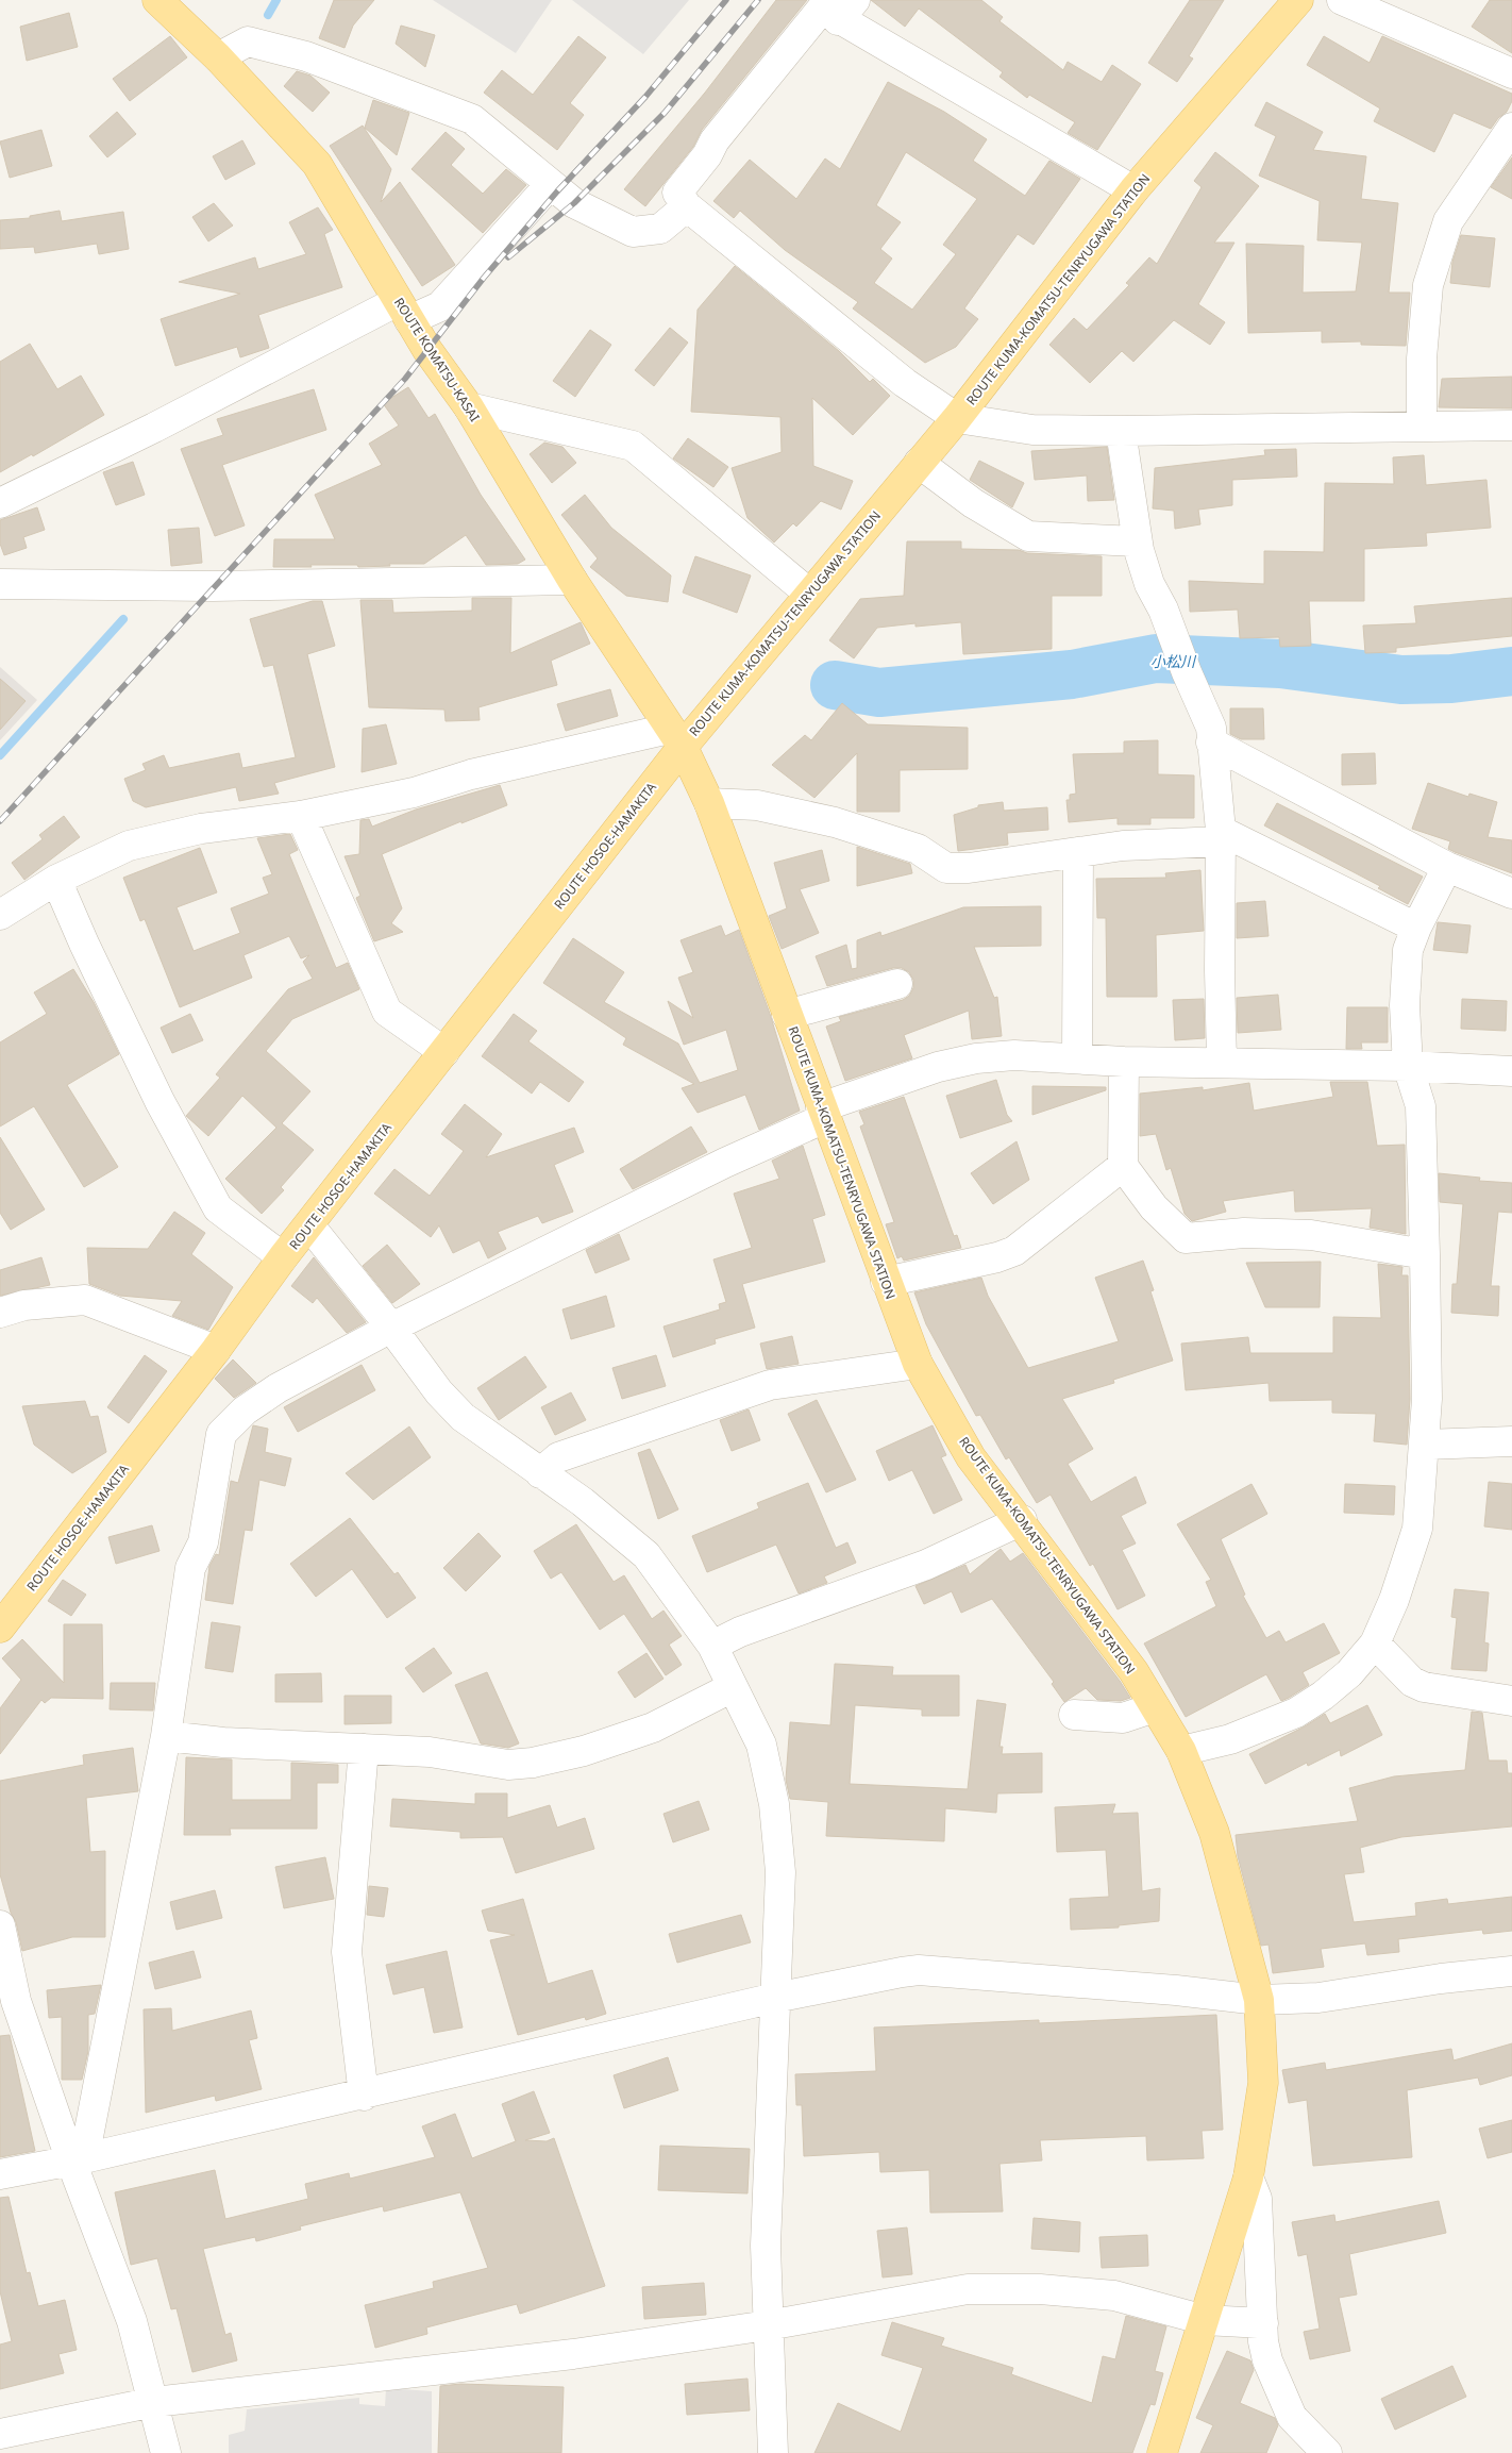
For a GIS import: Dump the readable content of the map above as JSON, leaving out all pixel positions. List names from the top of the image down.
{
  "streets": {
    "main road": ["ROUTE KUMA-KOMATSU-TENRYUGAWA STATION", "ROUTE KOMATSU-KASAI", "ROUTE HOSOE-HAMAKITA"]
  },
  "crossings": [
    ["ROUTE KUMA-KOMATSU-TENRYUGAWA STATION", "ROUTE KOMATSU-KASAI"],
    ["ROUTE KUMA-KOMATSU-TENRYUGAWA STATION", "ROUTE HOSOE-HAMAKITA"],
    ["ROUTE KOMATSU-KASAI", "ROUTE HOSOE-HAMAKITA"]
  ],
  "water": ["小松川"]
}
